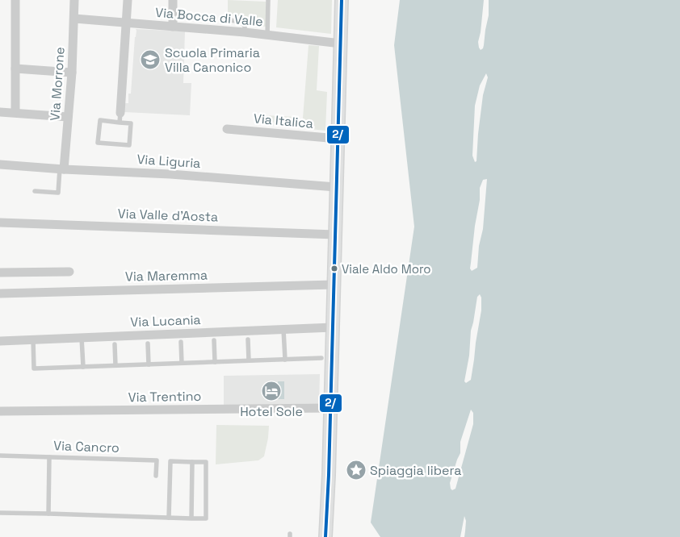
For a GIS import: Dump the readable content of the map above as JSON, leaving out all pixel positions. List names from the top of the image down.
{
  "streets": {
    "street": [
      "Via Bocca di Valle",
      "Via Morrone",
      "Via Italica",
      "Via Liguria",
      "Via Valle d'Aosta",
      "Via Maremma",
      "Via Lucania",
      "Via Trentino"
    ],
    "lane": ["Via Cancro"]
  },
  "crossings": [
    ["Via Bocca di Valle", "Via Morrone"],
    ["Via Morrone", "Via Liguria"]
  ],
  "places": {
    "school or university": ["Scuola Primaria Villa Canonico"],
    "other": ["Viale Aldo Moro"],
    "hotel": ["Hotel Sole"],
    "place": ["Spiaggia libera"]
  },
  "lines": ["transit line 2/"]
}
